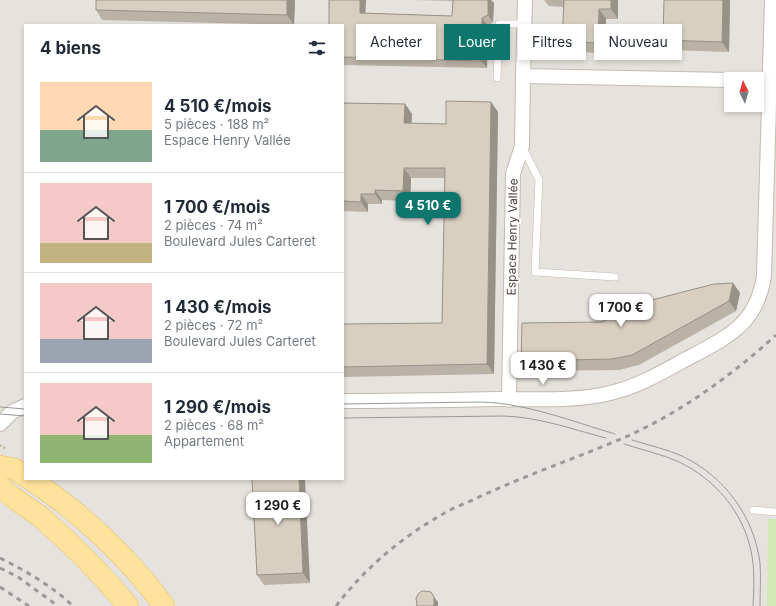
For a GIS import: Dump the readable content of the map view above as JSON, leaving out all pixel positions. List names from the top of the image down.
{
  "streets": {
    "street": ["Espace Henry Vallée"]
  },
  "north": "top",
  "page": {
    "chip": [
      "Acheter",
      "Louer",
      "Filtres",
      "Nouveau"
    ],
    "heading": "4 biens",
    "list": [
      {
        "name": "4 510 €/mois",
        "note": "5 pièces · 188 m² · Espace Henry Vallée"
      },
      {
        "name": "1 700 €/mois",
        "note": "2 pièces · 74 m² · Boulevard Jules Carteret"
      },
      {
        "name": "1 430 €/mois",
        "note": "2 pièces · 72 m² · Boulevard Jules Carteret"
      },
      {
        "name": "1 290 €/mois",
        "note": "2 pièces · 68 m² · Appartement"
      }
    ],
    "price": [
      "4 510 €",
      "1 700 €",
      "1 430 €",
      "1 290 €"
    ]
  }
}
